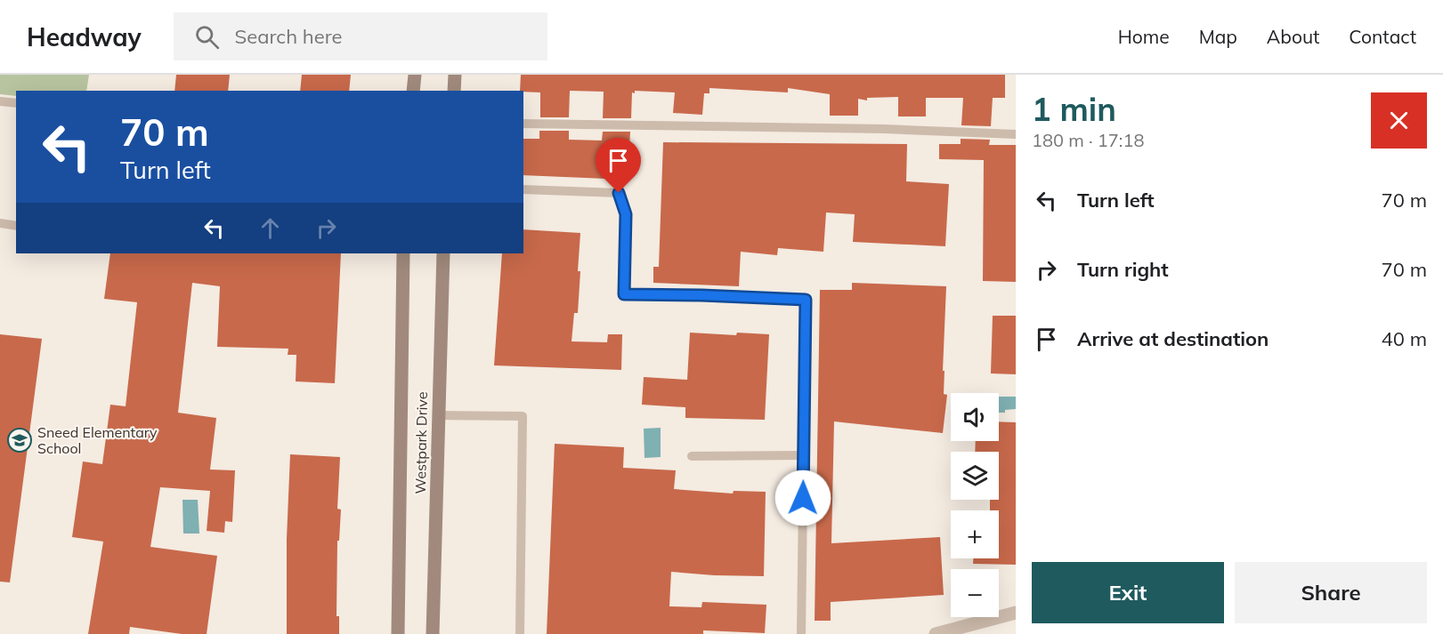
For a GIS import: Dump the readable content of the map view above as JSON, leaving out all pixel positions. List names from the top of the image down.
{
  "streets": {
    "main road": ["Westpark Drive"]
  },
  "places": {
    "school or university": ["Sneed Elementary School"]
  },
  "page": {
    "header": "Headway",
    "search": "Search here",
    "nav": [
      "Home",
      "Map",
      "About",
      "Contact"
    ],
    "heading": ["1 min", "180 m · 17:18"],
    "turn": ["70 m", "Turn left"],
    "list": [
      {
        "name": "Turn left",
        "value": "70 m"
      },
      {
        "name": "Turn right",
        "value": "70 m"
      },
      {
        "name": "Arrive at destination",
        "value": "40 m"
      }
    ],
    "map_buttons": ["+", "−"],
    "buttons": ["Exit", "Share"]
  }
}
